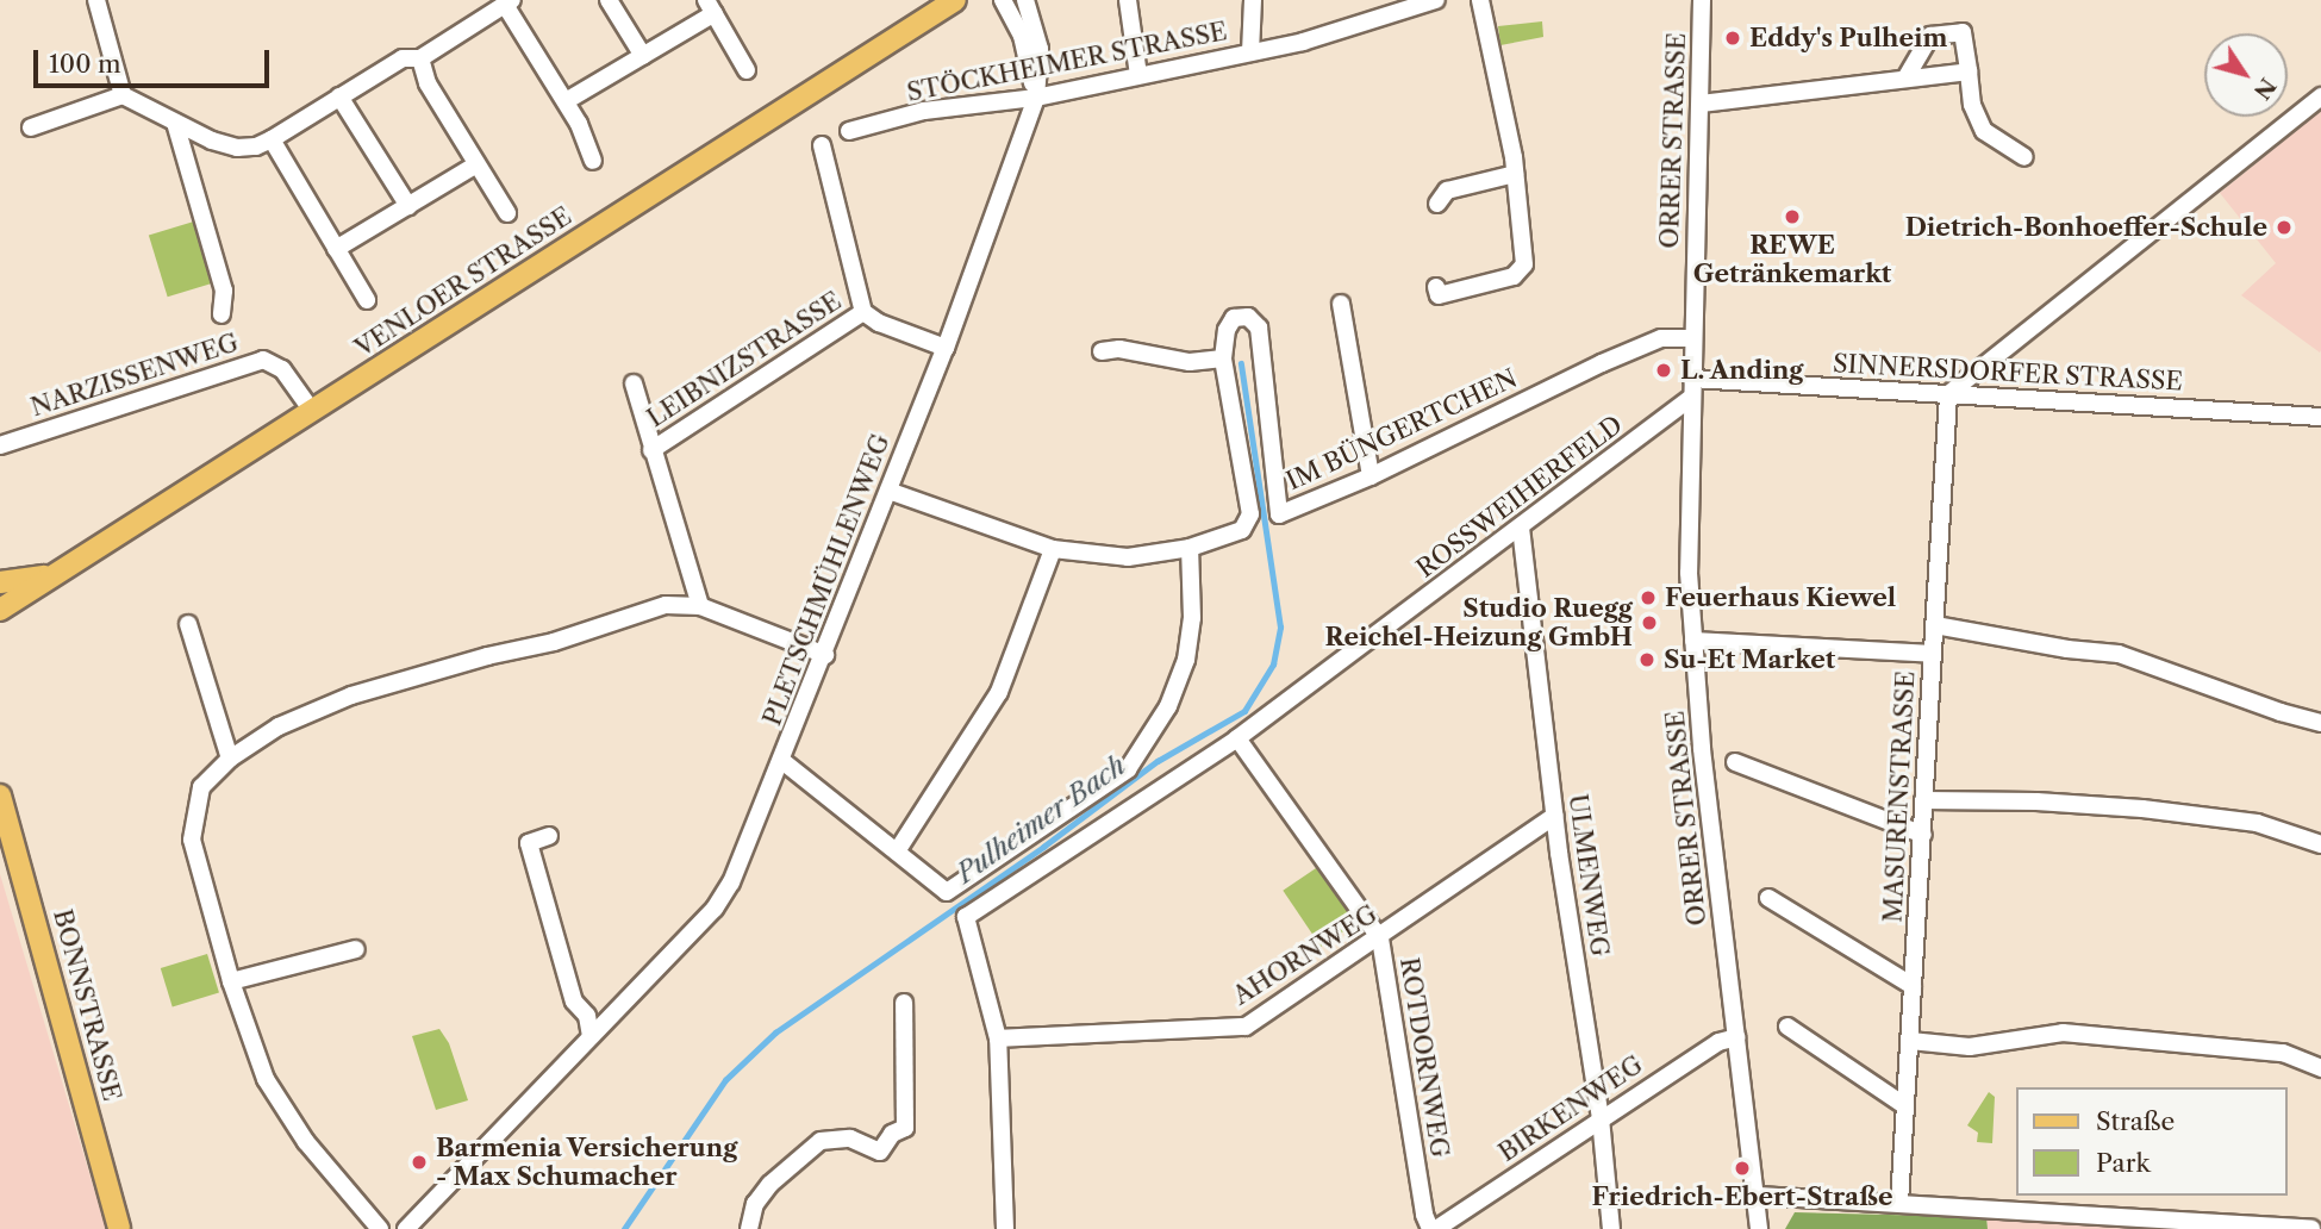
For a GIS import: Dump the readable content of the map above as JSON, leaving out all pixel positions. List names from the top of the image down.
{
  "streets": {
    "main road": ["VENLOER STRASSE", "BONNSTRASSE"],
    "street": [
      "STÖCKHEIMER STRASSE",
      "ORRER STRASSE",
      "LEIBNIZSTRASSE",
      "SINNERSDORFER STRASSE",
      "NARZISSENWEG",
      "IM BÜNGERTCHEN",
      "ROSSWEIHERFELD",
      "PLETSCHMÜHLENWEG",
      "MASURENSTRASSE",
      "ULMENWEG",
      "AHORNWEG",
      "ROTDORNWEG",
      "BIRKENWEG"
    ]
  },
  "crossings": [
    ["STÖCKHEIMER STRASSE", "PLETSCHMÜHLENWEG"],
    ["ORRER STRASSE", "SINNERSDORFER STRASSE"],
    ["ORRER STRASSE", "IM BÜNGERTCHEN"],
    ["ORRER STRASSE", "ROSSWEIHERFELD"],
    ["ORRER STRASSE", "BIRKENWEG"],
    ["VENLOER STRASSE", "NARZISSENWEG"],
    ["SINNERSDORFER STRASSE", "MASURENSTRASSE"],
    ["IM BÜNGERTCHEN", "PLETSCHMÜHLENWEG"],
    ["ROSSWEIHERFELD", "ULMENWEG"],
    ["ROSSWEIHERFELD", "AHORNWEG"],
    ["ROSSWEIHERFELD", "ROTDORNWEG"],
    ["ULMENWEG", "AHORNWEG"],
    ["ULMENWEG", "BIRKENWEG"],
    ["AHORNWEG", "ROTDORNWEG"]
  ],
  "water": ["Pulheimer Bach"],
  "places": [
    "Eddy's Pulheim",
    "REWE Getränkemarkt",
    "Dietrich-Bonhoeffer-Schule",
    "L. Anding",
    "Feuerhaus Kiewel",
    "Studio Ruegg Reichel-Heizung GmbH",
    "Su-Et Market",
    "Barmenia Versicherung - Max Schumacher",
    "Friedrich-Ebert-Straße"
  ],
  "legend": ["Straße", "Park"],
  "scale_bar": "100 m",
  "north": "bottom right"
}
